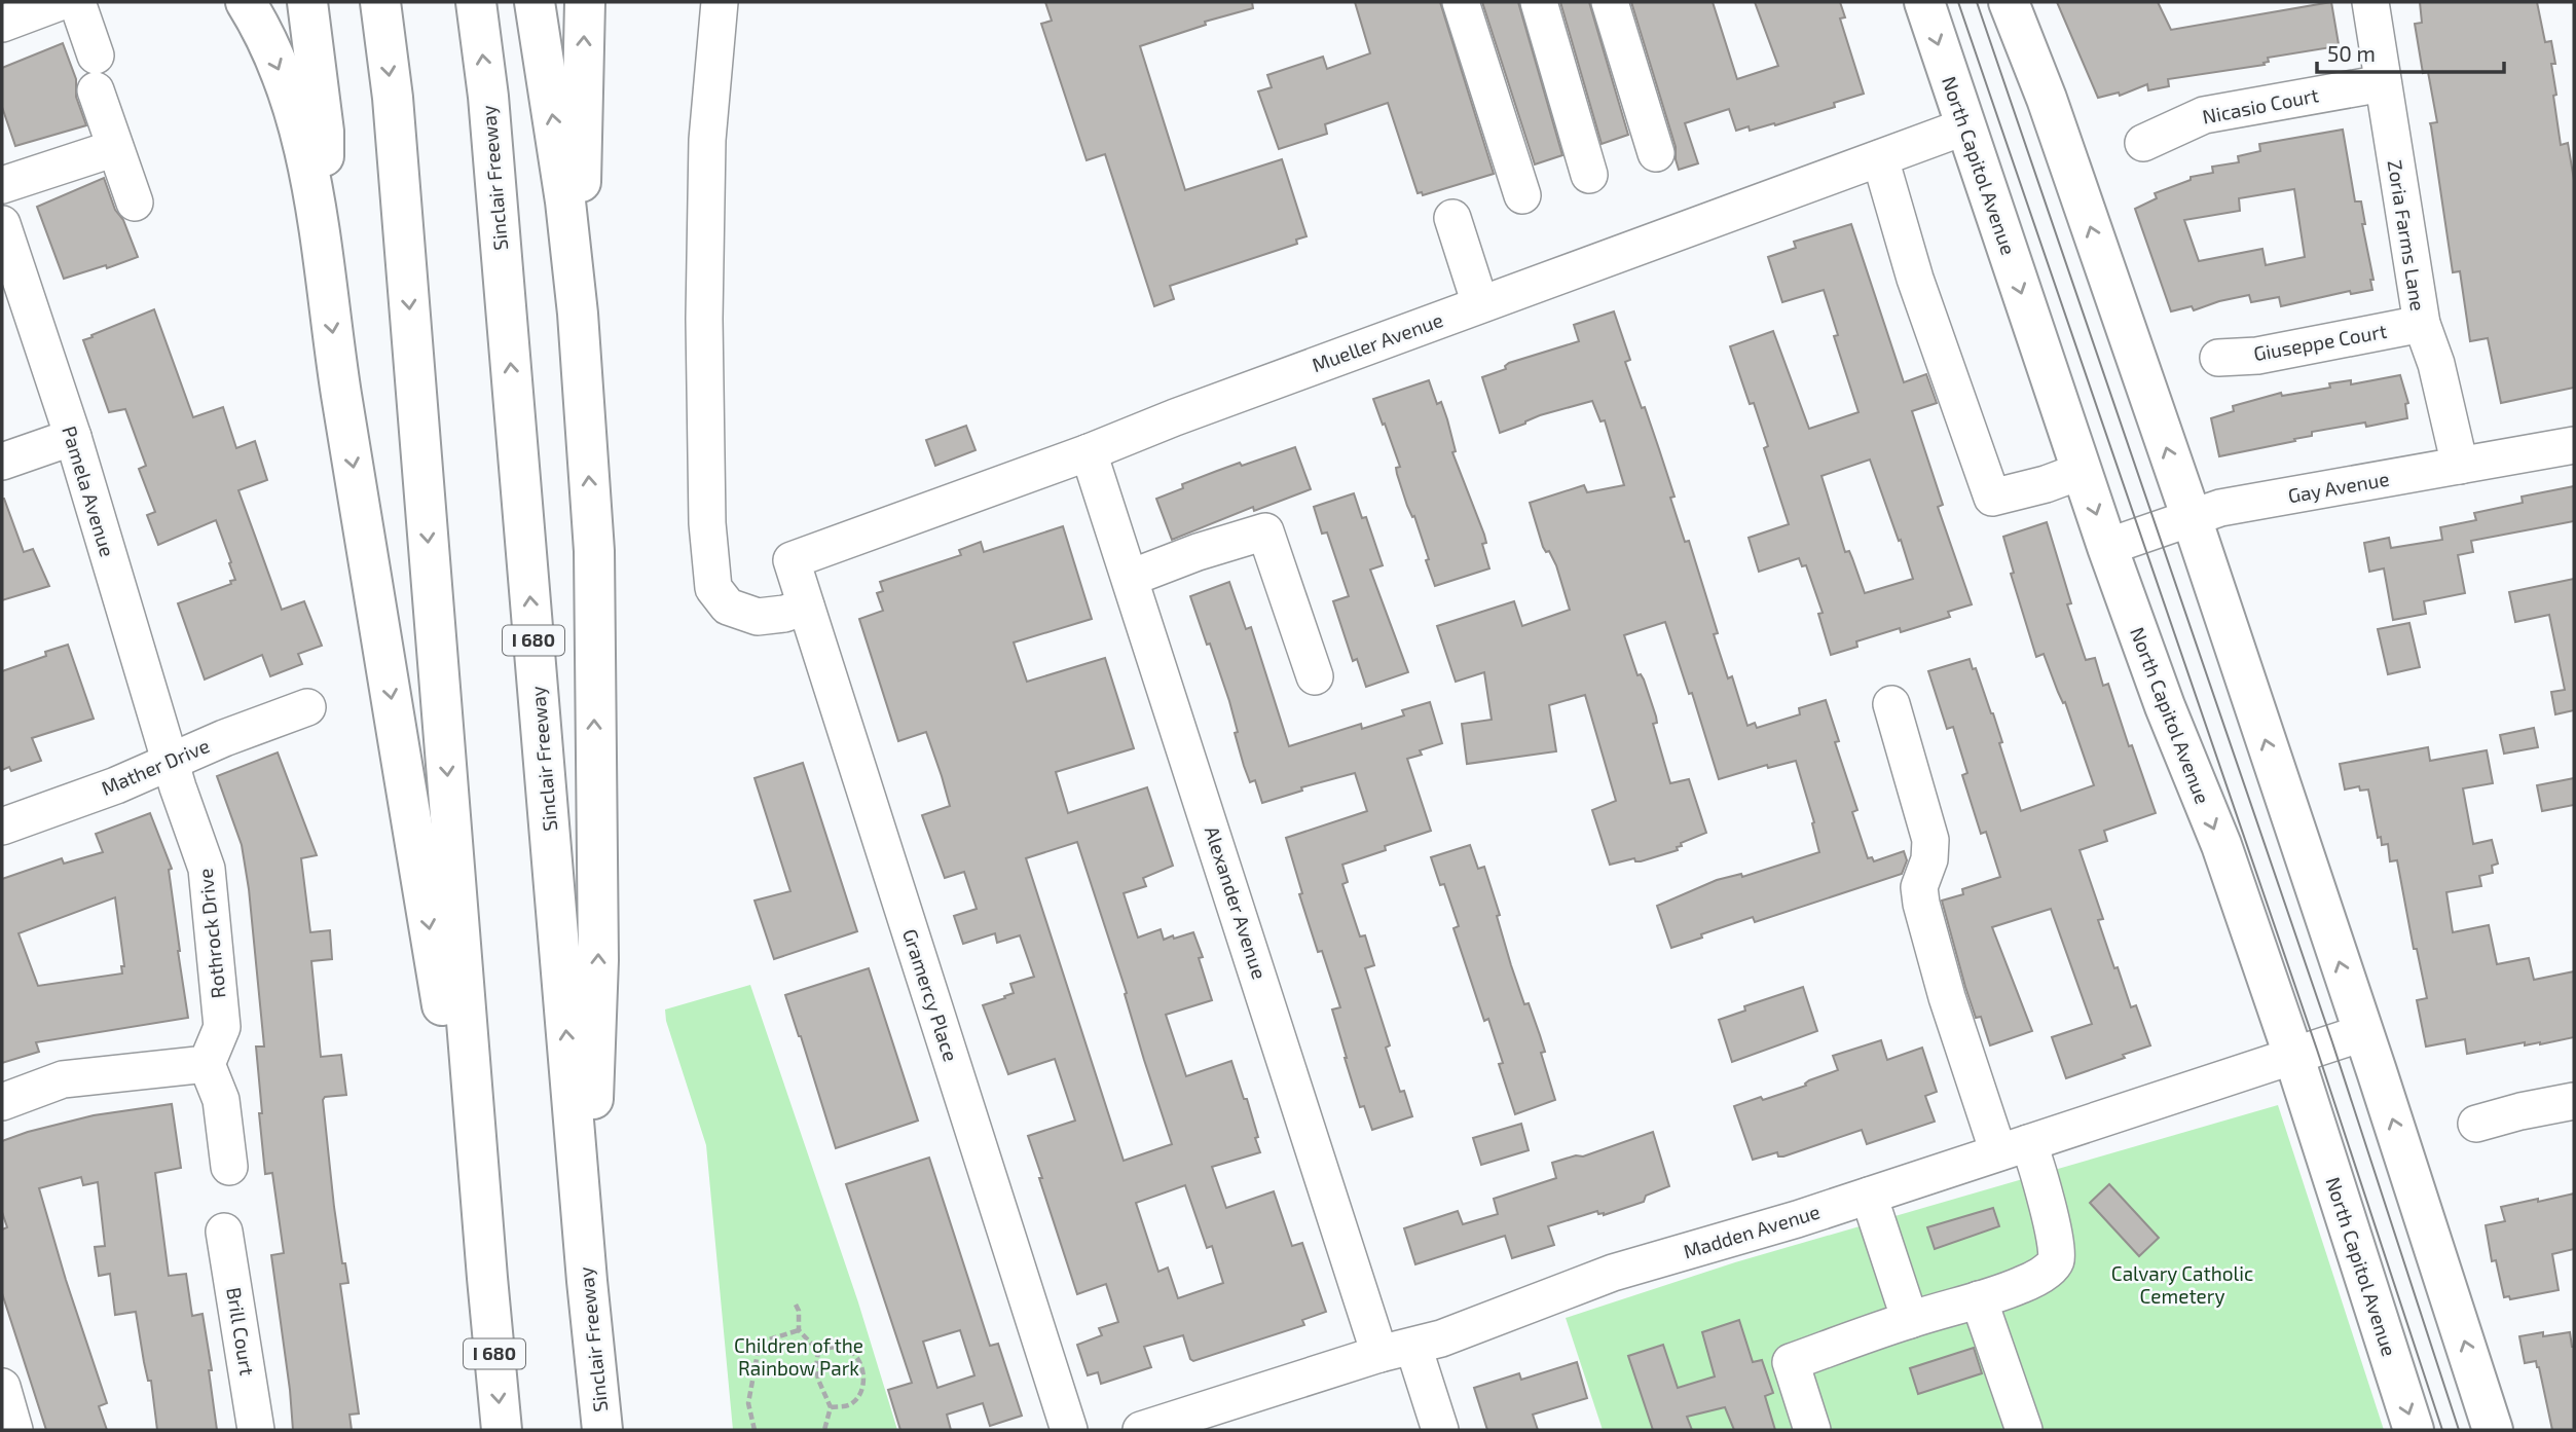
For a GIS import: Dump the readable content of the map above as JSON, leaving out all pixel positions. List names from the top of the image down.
{
  "streets": {
    "main road": ["North Capitol Avenue", "Sinclair Freeway", "I 680"],
    "street": [
      "Nicasio Court",
      "Zoria Farms Lane",
      "Mueller Avenue",
      "Giuseppe Court",
      "Gay Avenue",
      "Pamela Avenue",
      "Mather Drive",
      "Alexander Avenue",
      "Rothrock Drive",
      "Gramercy Place",
      "Madden Avenue",
      "Brill Court"
    ]
  },
  "crossings": [
    ["Nicasio Court", "Zoria Farms Lane"],
    ["North Capitol Avenue", "Mueller Avenue"],
    ["North Capitol Avenue", "Gay Avenue"],
    ["North Capitol Avenue", "Madden Avenue"],
    ["Zoria Farms Lane", "Giuseppe Court"],
    ["Zoria Farms Lane", "Gay Avenue"],
    ["Mueller Avenue", "Alexander Avenue"],
    ["Mueller Avenue", "Gramercy Place"],
    ["Pamela Avenue", "Mather Drive"],
    ["Pamela Avenue", "Rothrock Drive"],
    ["Mather Drive", "Rothrock Drive"],
    ["Alexander Avenue", "Madden Avenue"]
  ],
  "parks": ["Calvary Catholic Cemetery", "Children of the Rainbow Park"],
  "scale_bar": "50 m"
}
